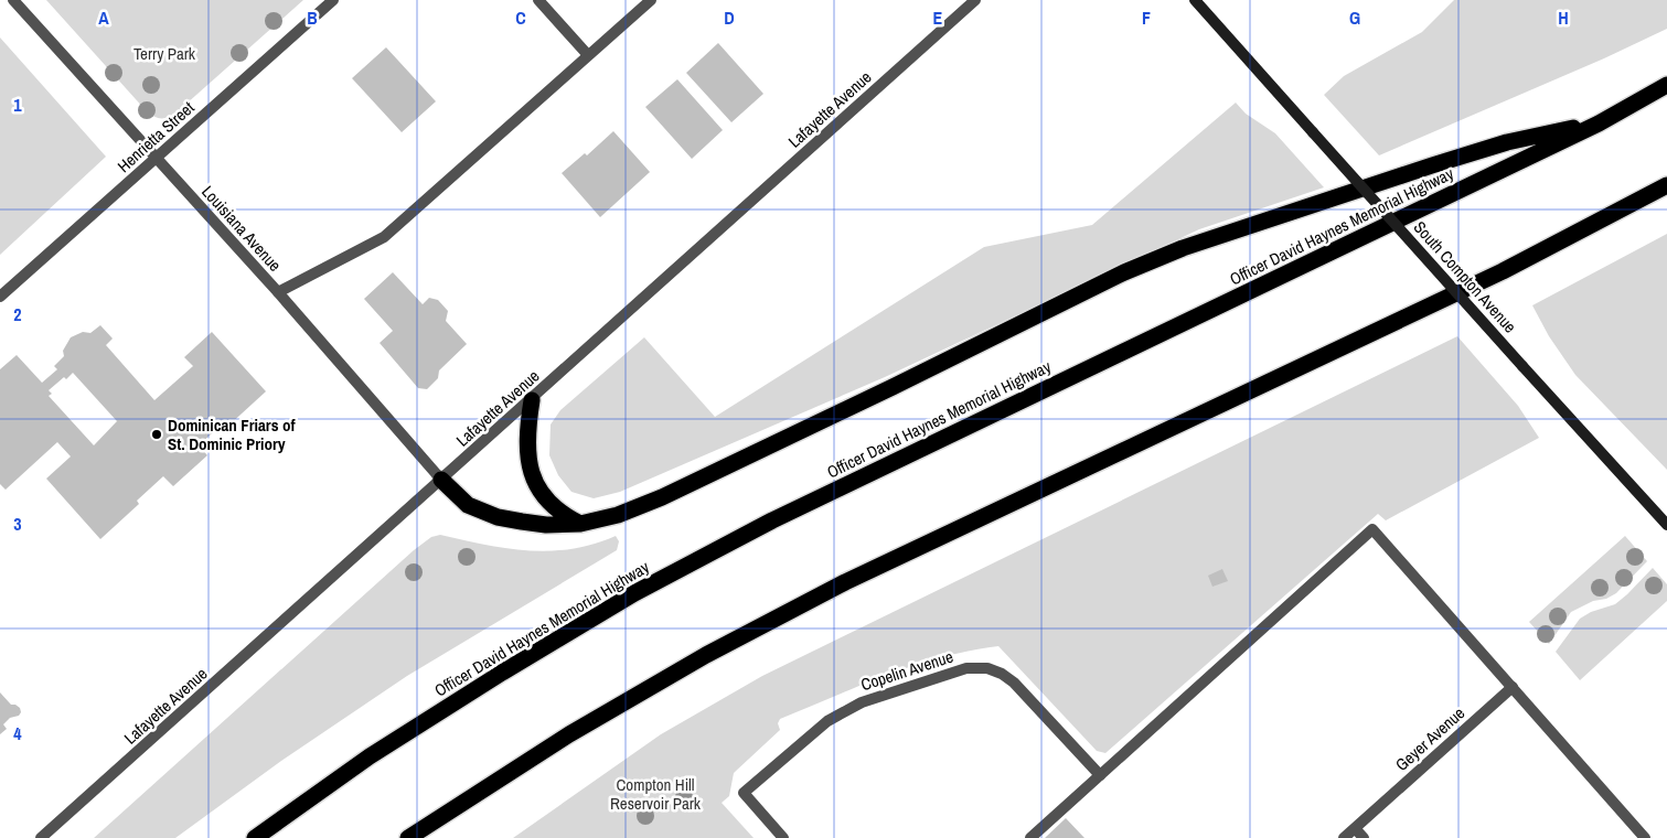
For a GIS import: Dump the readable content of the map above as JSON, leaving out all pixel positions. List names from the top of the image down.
{
  "streets": {
    "highway": ["Officer David Haynes Memorial Highway"],
    "main road": ["South Compton Avenue"],
    "street": [
      "Lafayette Avenue",
      "Henrietta Street",
      "Louisiana Avenue",
      "Copelin Avenue",
      "Geyer Avenue"
    ]
  },
  "crossings": [
    ["Lafayette Avenue", "Louisiana Avenue"],
    ["Henrietta Street", "Louisiana Avenue"]
  ],
  "parks": ["Terry Park", "Compton Hill Reservoir Park"],
  "places": ["Dominican Friars of St. Dominic Priory"],
  "grid": {
    "columns": [
      "A",
      "B",
      "C",
      "D",
      "E",
      "F",
      "G",
      "H"
    ],
    "rows": [
      "1",
      "2",
      "3",
      "4"
    ]
  }
}
